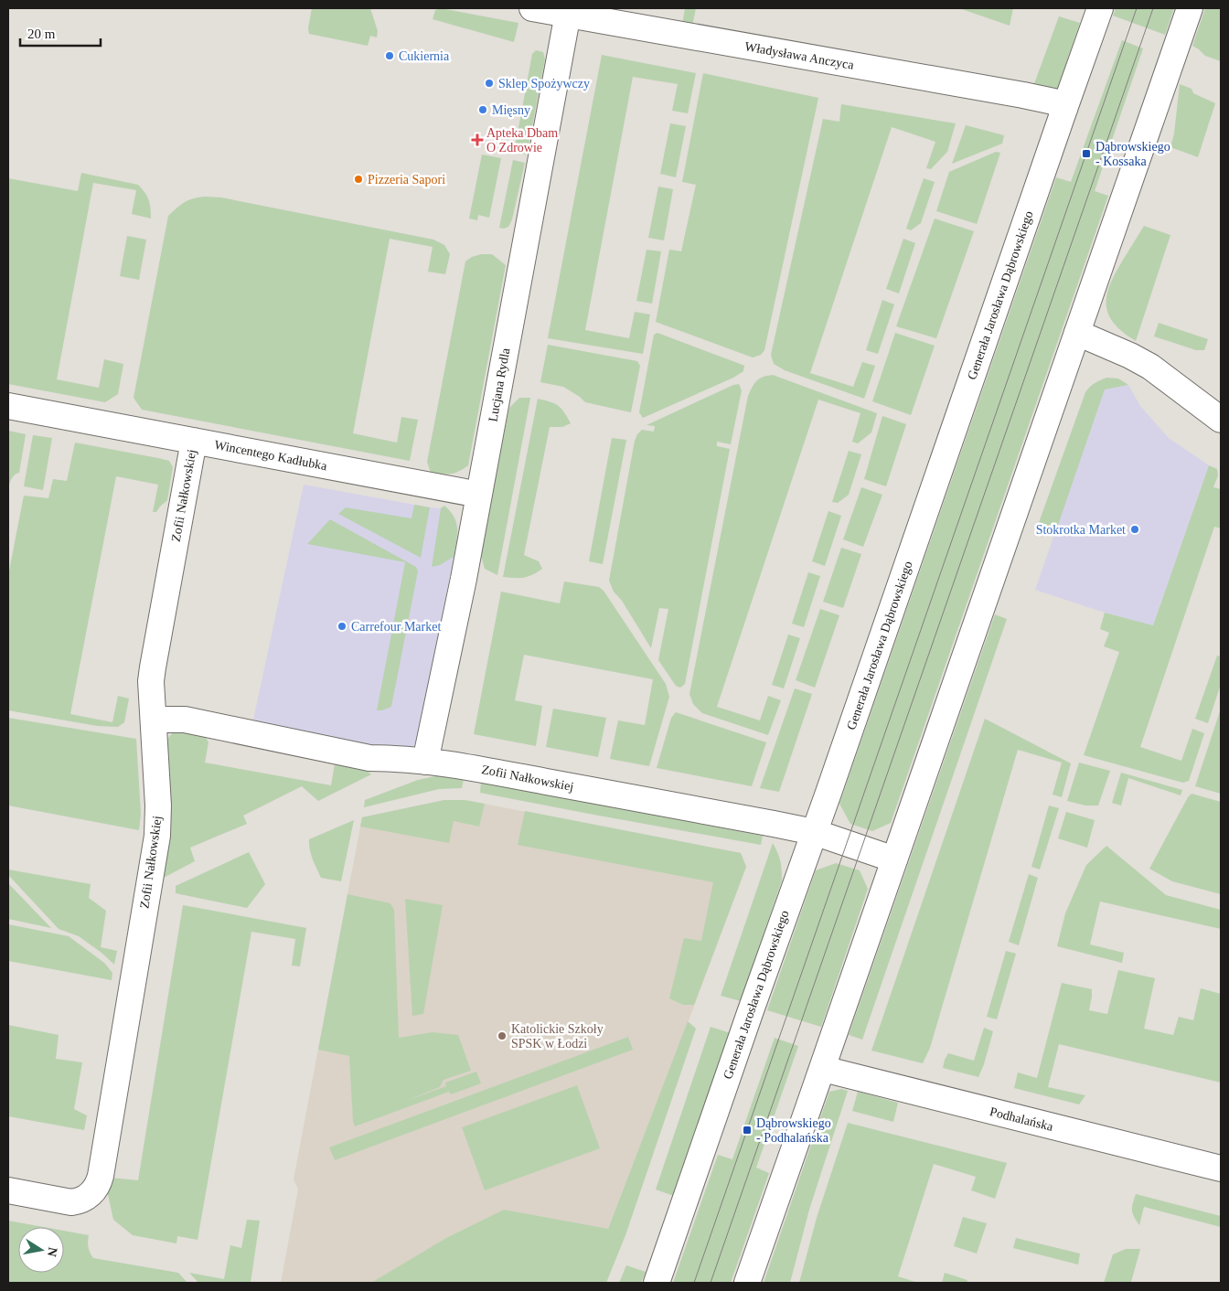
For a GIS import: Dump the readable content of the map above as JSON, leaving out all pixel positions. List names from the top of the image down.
{
  "streets": {
    "street": [
      "Władysława Anczyca",
      "Generała Jarosława Dąbrowskiego",
      "Lucjana Rydla",
      "Wincentego Kadłubka",
      "Zofii Nałkowskiej",
      "Podhalańska"
    ]
  },
  "crossings": [
    ["Władysława Anczyca", "Generała Jarosława Dąbrowskiego"],
    ["Władysława Anczyca", "Lucjana Rydla"],
    ["Generała Jarosława Dąbrowskiego", "Zofii Nałkowskiej"],
    ["Lucjana Rydla", "Wincentego Kadłubka"],
    ["Lucjana Rydla", "Zofii Nałkowskiej"],
    ["Wincentego Kadłubka", "Zofii Nałkowskiej"]
  ],
  "places": {
    "other": [
      "Cukiernia",
      "Sklep Spożywczy",
      "Mięsny",
      "Pizzeria Sapori",
      "Stokrotka Market",
      "Carrefour Market",
      "Katolickie Szkoły SPSK w Łodzi"
    ],
    "health": ["Apteka Dbam O Zdrowie"],
    "transit": ["Dąbrowskiego - Kossaka", "Dąbrowskiego - Podhalańska"]
  },
  "scale_bar": "20 m",
  "north": "right"
}
